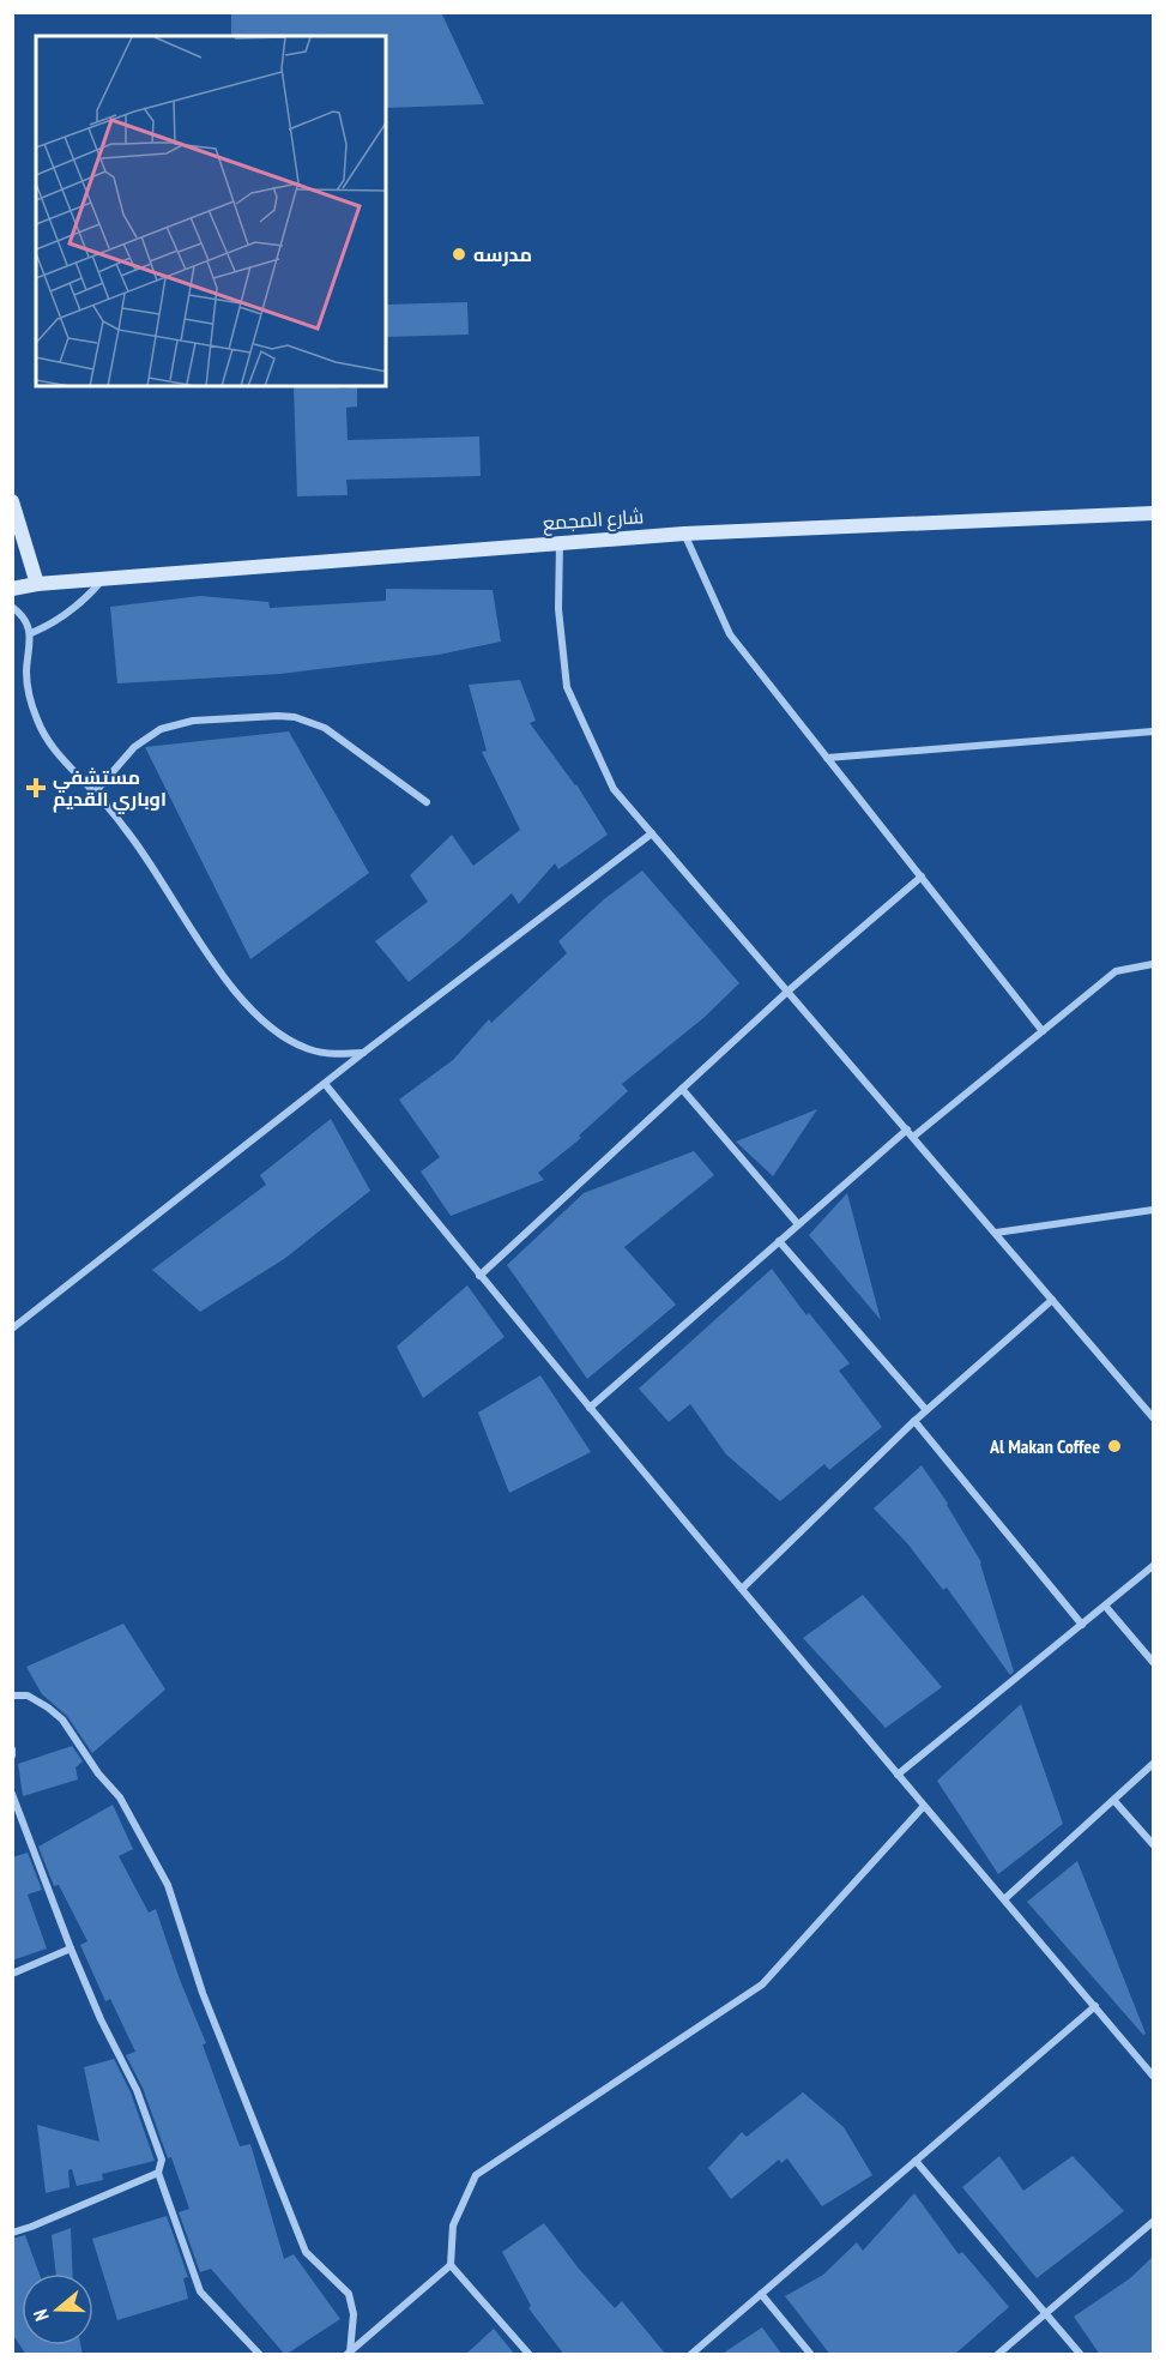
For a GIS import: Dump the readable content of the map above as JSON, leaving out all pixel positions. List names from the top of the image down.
{
  "streets": {
    "street": ["شارع المجمع"]
  },
  "places": {
    "other": ["مدرسه", "Al Makan Coffee"],
    "health": ["مستشفي اوباري القديم"]
  },
  "north": "left"
}
